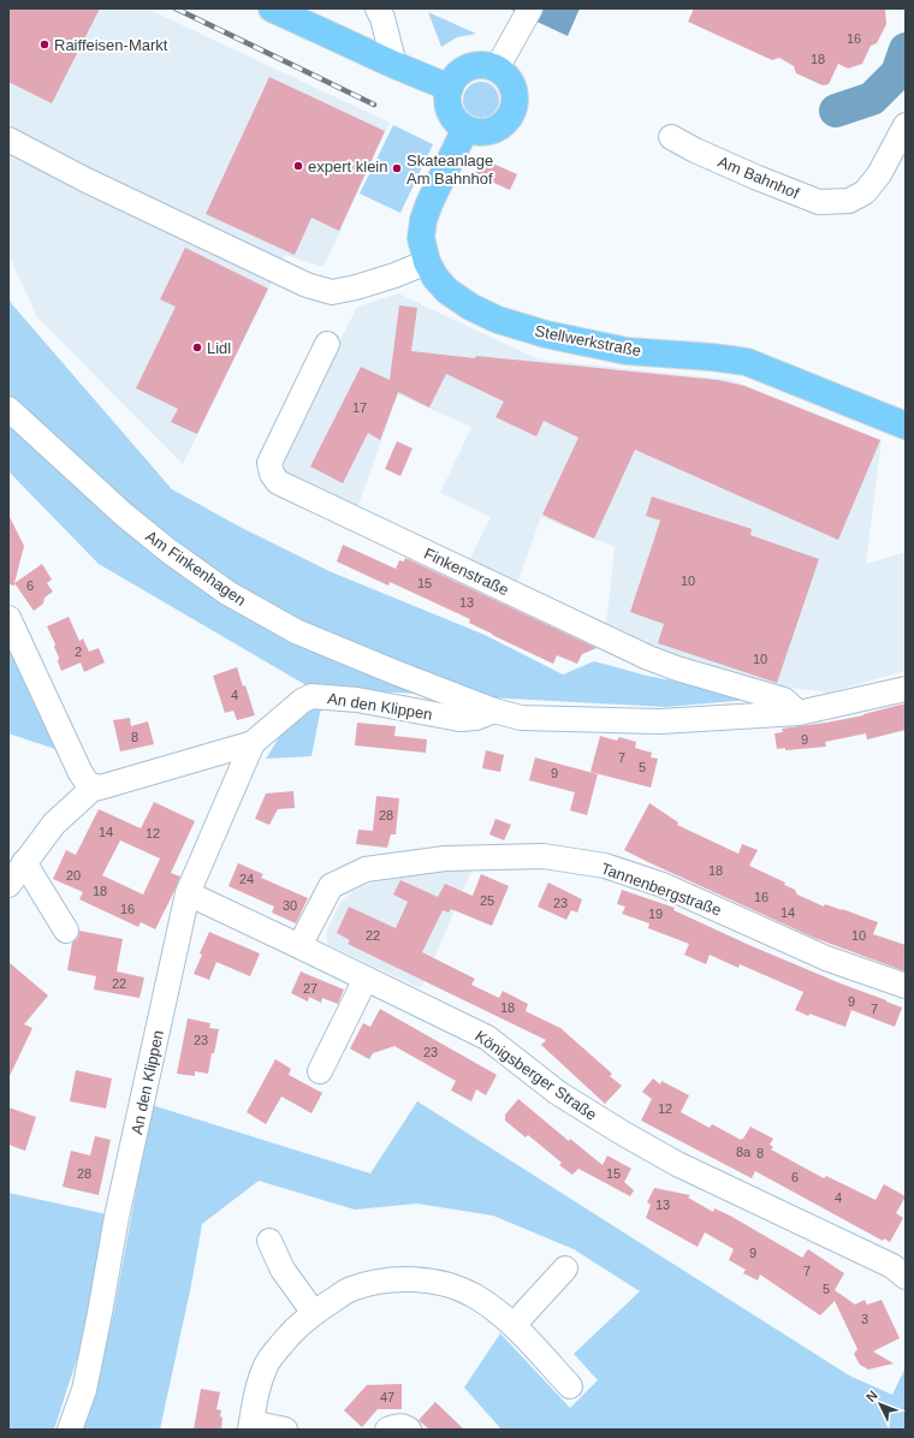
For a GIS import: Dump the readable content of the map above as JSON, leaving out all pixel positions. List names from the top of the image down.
{
  "streets": {
    "main road": ["Stellwerkstraße"],
    "street": [
      "Am Bahnhof",
      "Am Finkenhagen",
      "Finkenstraße",
      "An den Klippen",
      "Tannenbergstraße",
      "Königsberger Straße"
    ]
  },
  "crossings": [
    ["Am Finkenhagen", "An den Klippen"],
    ["An den Klippen", "Königsberger Straße"],
    ["Tannenbergstraße", "Königsberger Straße"]
  ],
  "places": [
    "Raiffeisen-Markt",
    "expert klein",
    "Skateanlage Am Bahnhof",
    "Lidl"
  ],
  "house_numbers": [
    "16",
    "18",
    "17",
    "10",
    "15",
    "6",
    "13",
    "2",
    "10",
    "4",
    "8",
    "9",
    "7",
    "5",
    "9",
    "28",
    "14",
    "12",
    "18",
    "20",
    "24",
    "18",
    "16",
    "25",
    "23",
    "30",
    "16",
    "14",
    "19",
    "22",
    "10",
    "22",
    "27",
    "9",
    "18",
    "7",
    "23",
    "23",
    "12",
    "8a",
    "8",
    "28",
    "15",
    "6",
    "4",
    "13",
    "9",
    "7",
    "5",
    "3",
    "47"
  ],
  "north": "top left"
}
